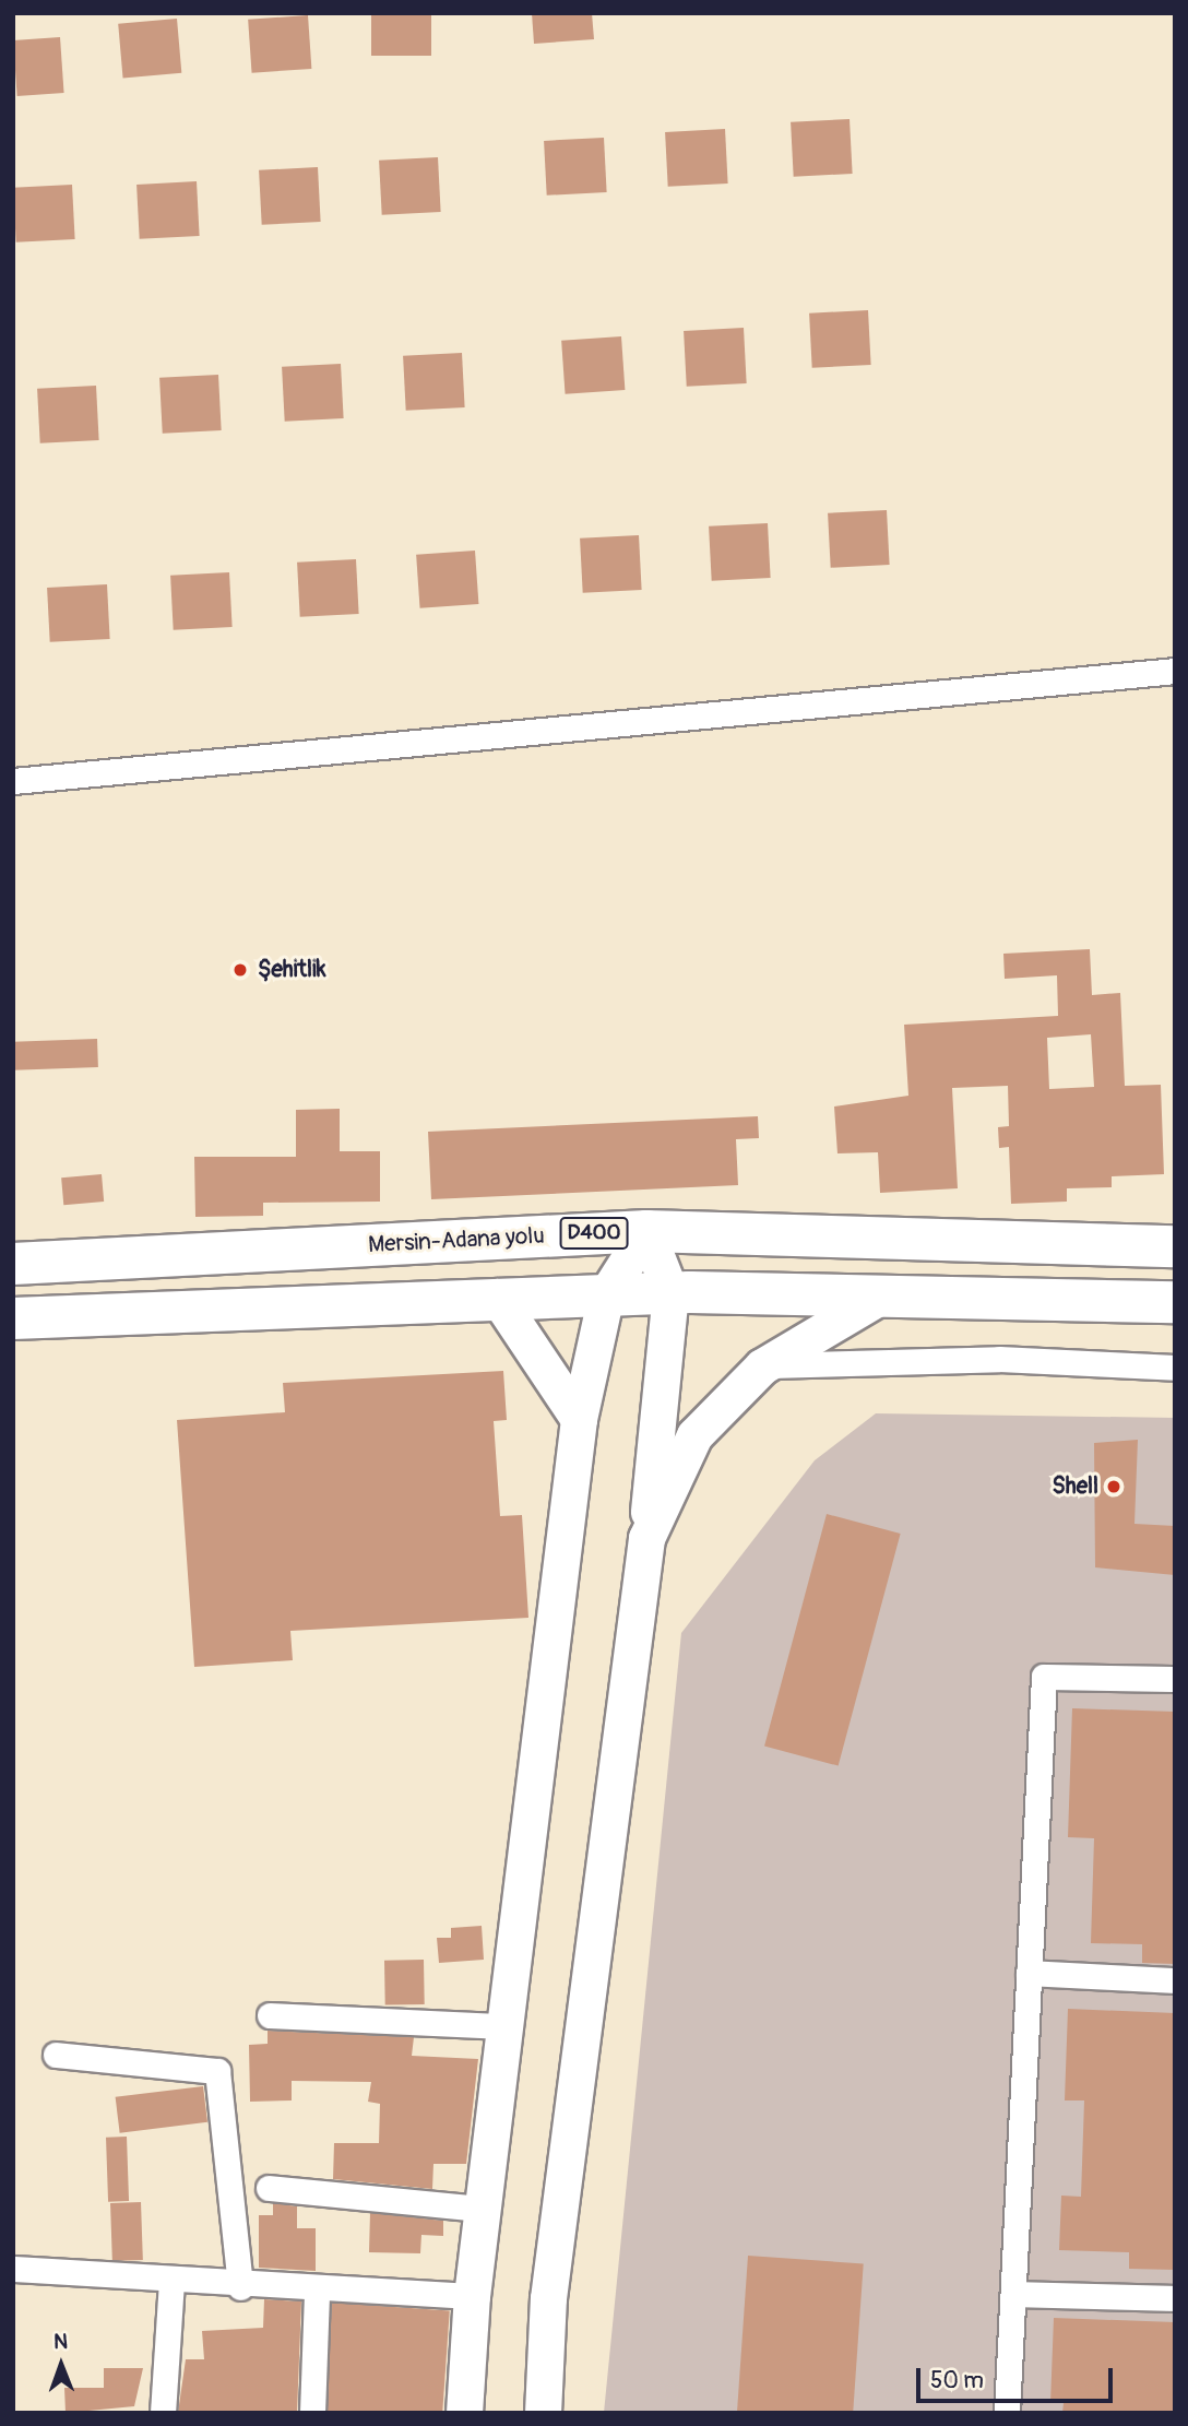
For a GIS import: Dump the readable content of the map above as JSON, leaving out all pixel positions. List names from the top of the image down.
{
  "streets": {
    "highway": ["D400", "Mersin-Adana yolu"]
  },
  "places": ["Şehitlik", "Shell"],
  "scale_bar": "50 m",
  "north": "top"
}
